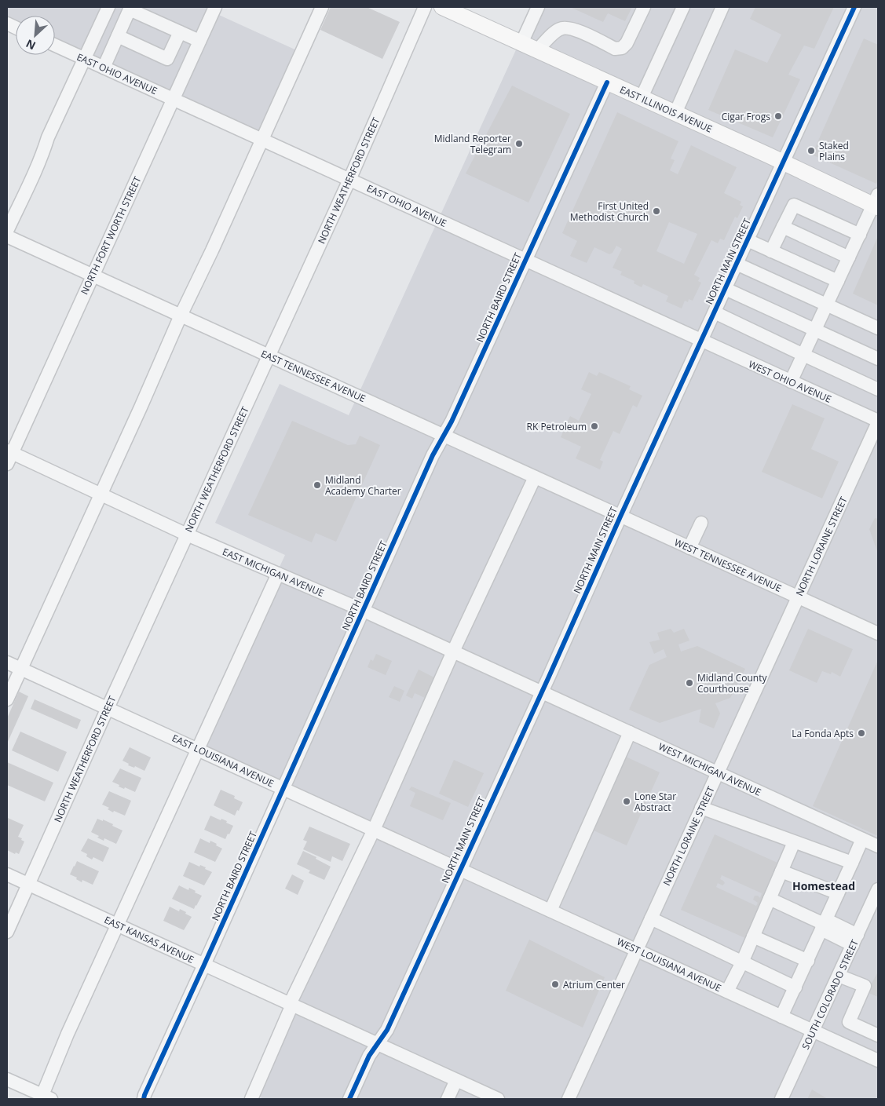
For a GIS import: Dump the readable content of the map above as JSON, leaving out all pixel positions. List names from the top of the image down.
{
  "streets": {
    "main road": ["EAST ILLINOIS AVENUE"],
    "street": [
      "EAST OHIO AVENUE",
      "NORTH WEATHERFORD STREET",
      "NORTH FORT WORTH STREET",
      "NORTH MAIN STREET",
      "NORTH BAIRD STREET",
      "EAST TENNESSEE AVENUE",
      "WEST OHIO AVENUE",
      "NORTH LORAINE STREET",
      "WEST TENNESSEE AVENUE",
      "EAST MICHIGAN AVENUE",
      "EAST LOUISIANA AVENUE",
      "WEST MICHIGAN AVENUE",
      "EAST KANSAS AVENUE",
      "WEST LOUISIANA AVENUE",
      "SOUTH COLORADO STREET"
    ]
  },
  "crossings": [
    ["EAST OHIO AVENUE", "NORTH WEATHERFORD STREET"],
    ["EAST OHIO AVENUE", "NORTH FORT WORTH STREET"],
    ["EAST OHIO AVENUE", "NORTH MAIN STREET"],
    ["EAST OHIO AVENUE", "NORTH BAIRD STREET"],
    ["EAST OHIO AVENUE", "WEST OHIO AVENUE"],
    ["EAST ILLINOIS AVENUE", "NORTH MAIN STREET"],
    ["EAST ILLINOIS AVENUE", "NORTH BAIRD STREET"],
    ["NORTH WEATHERFORD STREET", "EAST TENNESSEE AVENUE"],
    ["NORTH WEATHERFORD STREET", "EAST MICHIGAN AVENUE"],
    ["NORTH WEATHERFORD STREET", "EAST LOUISIANA AVENUE"],
    ["NORTH WEATHERFORD STREET", "EAST KANSAS AVENUE"],
    ["NORTH FORT WORTH STREET", "EAST TENNESSEE AVENUE"],
    ["NORTH FORT WORTH STREET", "EAST MICHIGAN AVENUE"],
    ["NORTH MAIN STREET", "EAST TENNESSEE AVENUE"],
    ["NORTH MAIN STREET", "WEST OHIO AVENUE"],
    ["NORTH MAIN STREET", "WEST TENNESSEE AVENUE"],
    ["NORTH MAIN STREET", "EAST MICHIGAN AVENUE"],
    ["NORTH MAIN STREET", "EAST LOUISIANA AVENUE"],
    ["NORTH MAIN STREET", "WEST MICHIGAN AVENUE"],
    ["NORTH MAIN STREET", "EAST KANSAS AVENUE"],
    ["NORTH MAIN STREET", "WEST LOUISIANA AVENUE"],
    ["NORTH BAIRD STREET", "EAST TENNESSEE AVENUE"],
    ["NORTH BAIRD STREET", "EAST MICHIGAN AVENUE"],
    ["NORTH BAIRD STREET", "EAST LOUISIANA AVENUE"],
    ["NORTH BAIRD STREET", "EAST KANSAS AVENUE"],
    ["EAST TENNESSEE AVENUE", "WEST TENNESSEE AVENUE"],
    ["WEST OHIO AVENUE", "NORTH LORAINE STREET"],
    ["NORTH LORAINE STREET", "WEST TENNESSEE AVENUE"],
    ["NORTH LORAINE STREET", "WEST MICHIGAN AVENUE"],
    ["NORTH LORAINE STREET", "WEST LOUISIANA AVENUE"],
    ["EAST MICHIGAN AVENUE", "WEST MICHIGAN AVENUE"],
    ["EAST LOUISIANA AVENUE", "WEST LOUISIANA AVENUE"],
    ["WEST LOUISIANA AVENUE", "SOUTH COLORADO STREET"]
  ],
  "districts": ["Homestead"],
  "places": [
    "Cigar Frogs",
    "Midland Reporter Telegram",
    "Staked Plains",
    "First United Methodist Church",
    "RK Petroleum",
    "Midland Academy Charter",
    "Midland County Courthouse",
    "La Fonda Apts",
    "Lone Star Abstract",
    "Atrium Center"
  ],
  "north": "bottom left"
}
